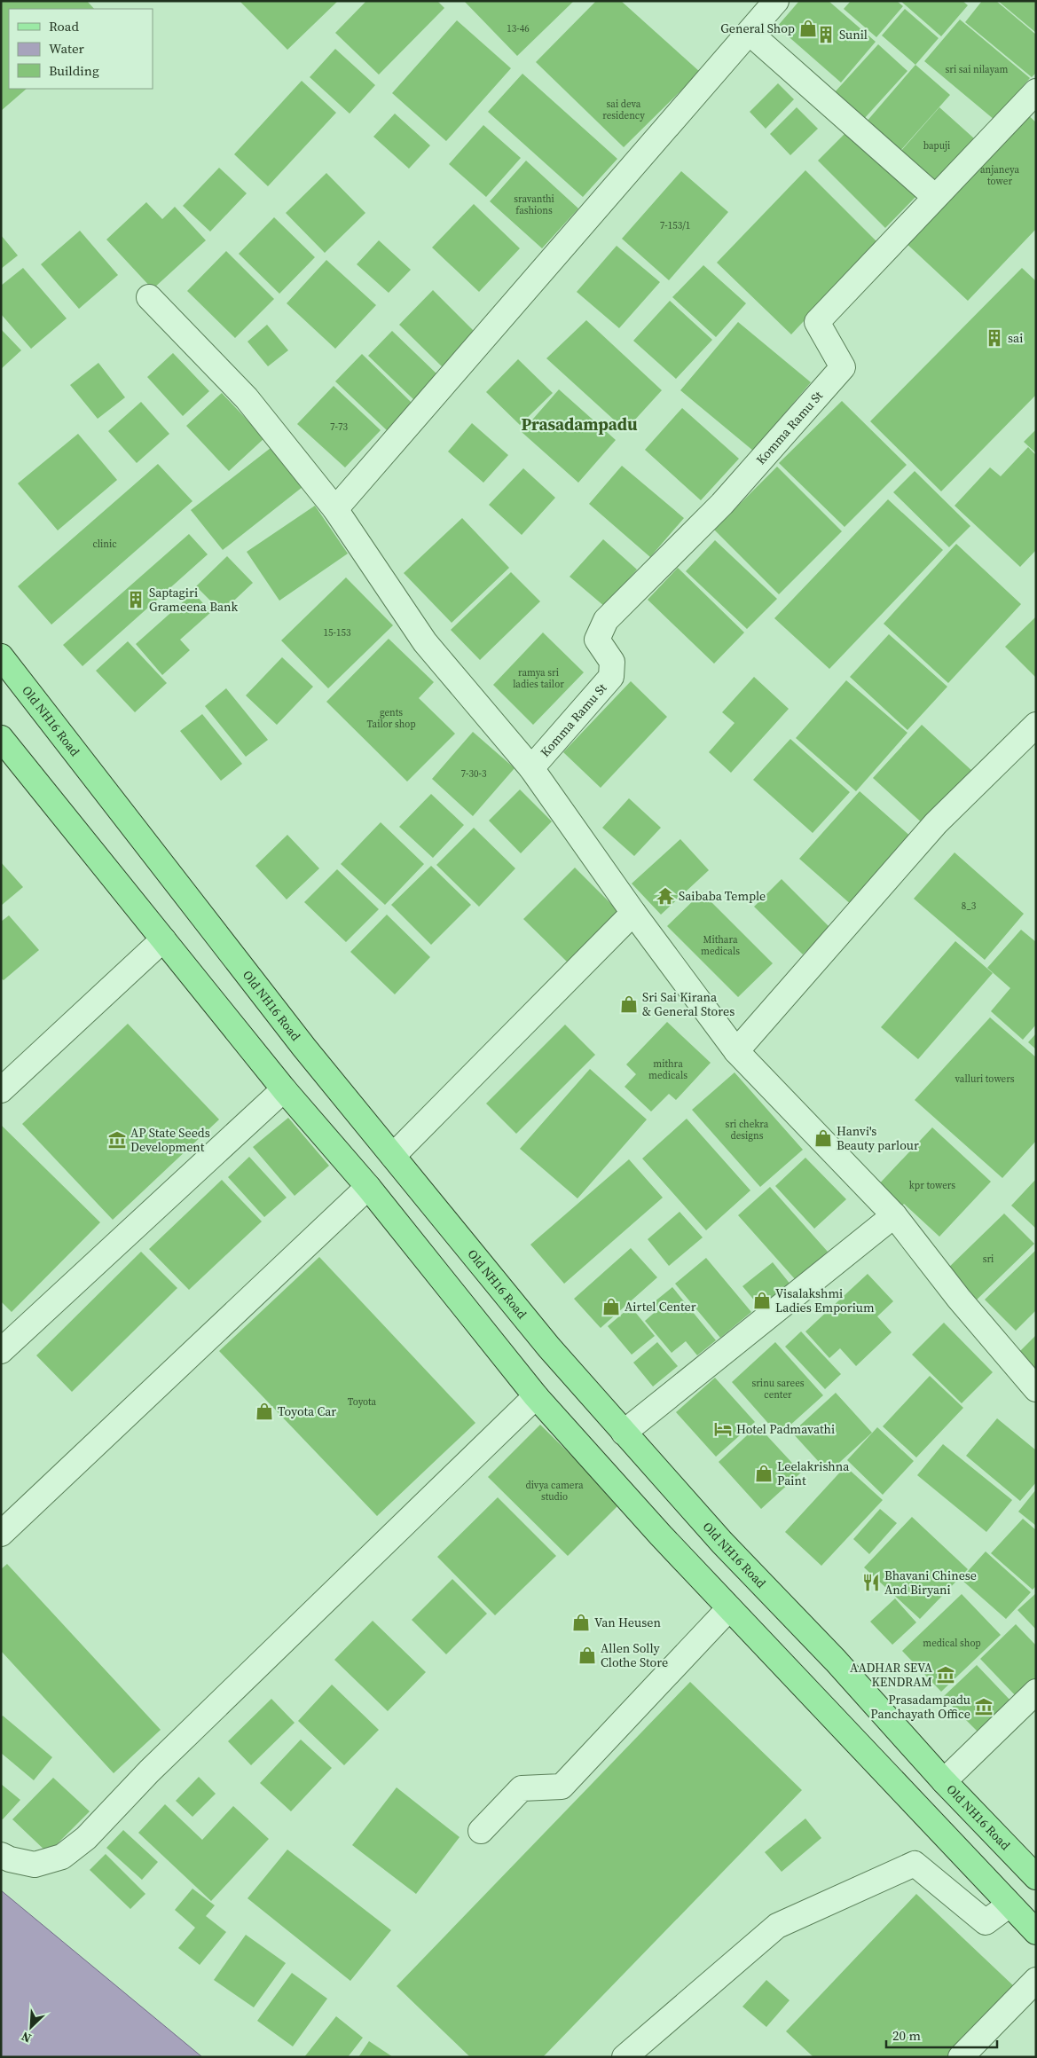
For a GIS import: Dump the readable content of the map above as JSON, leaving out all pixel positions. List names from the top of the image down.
{
  "streets": {
    "main road": ["Old NH16 Road"],
    "street": ["Komma Ramu St"]
  },
  "districts": ["Prasadampadu"],
  "places": {
    "shop": [
      "General Shop",
      "Sri Sai Kirana & General Stores",
      "Hanvi's Beauty parlour",
      "Visalakshmi Ladies Emporium",
      "Airtel Center",
      "Toyota Car",
      "Leelakrishna Paint",
      "Van Heusen",
      "Allen Solly Clothe Store"
    ],
    "building": ["Sunil", "sai", "Saptagiri Grameena Bank"],
    "temple": ["Saibaba Temple"],
    "museum": ["AP State Seeds Development", "AADHAR SEVA KENDRAM", "Prasadampadu Panchayath Office"],
    "hotel": ["Hotel Padmavathi"],
    "restaurant": ["Bhavani Chinese And Biryani"]
  },
  "house_numbers": [
    "13-46",
    "sri sai nilayam",
    "sai deva residency",
    "bapuji",
    "anjaneya tower",
    "sravanthi fashions",
    "7-153/1",
    "7-73",
    "clinic",
    "15-153",
    "ramya sri ladies tailor",
    "gents Tailor shop",
    "7-30-3",
    "8_3",
    "Mithara medicals",
    "mithra medicals",
    "valluri towers",
    "sri chekra designs",
    "kpr towers",
    "sri",
    "srinu sarees center",
    "Toyota",
    "divya camera studio",
    "medical shop"
  ],
  "legend": ["Road", "Water", "Building"],
  "scale_bar": "20 m",
  "north": "bottom left"
}
